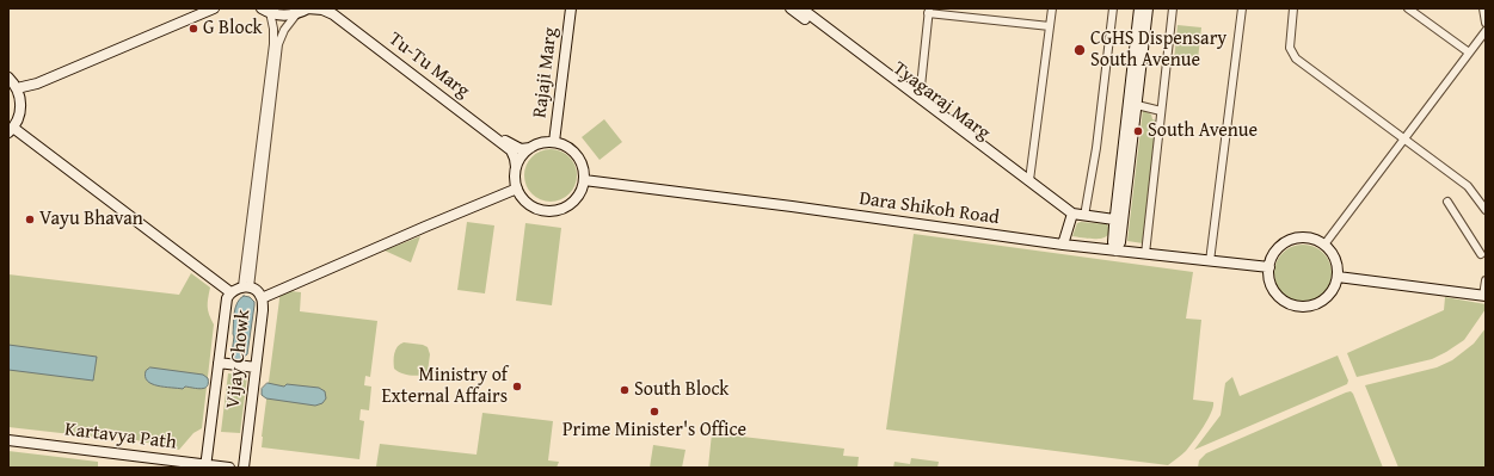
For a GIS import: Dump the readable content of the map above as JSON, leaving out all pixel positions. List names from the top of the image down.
{
  "streets": {
    "main road": [
      "Tu-Tu Marg",
      "Rajaji Marg",
      "Tyagaraj Marg",
      "Dara Shikoh Road",
      "Vijay Chowk",
      "Kartavya Path"
    ]
  },
  "crossings": [
    ["Tu-Tu Marg", "Rajaji Marg"],
    ["Tu-Tu Marg", "Dara Shikoh Road"],
    ["Rajaji Marg", "Dara Shikoh Road"],
    ["Vijay Chowk", "Kartavya Path"]
  ],
  "places": [
    "G Block",
    "CGHS Dispensary South Avenue",
    "South Avenue",
    "Vayu Bhavan",
    "Ministry of External Affairs",
    "South Block",
    "Prime Minister's Office"
  ]
}
